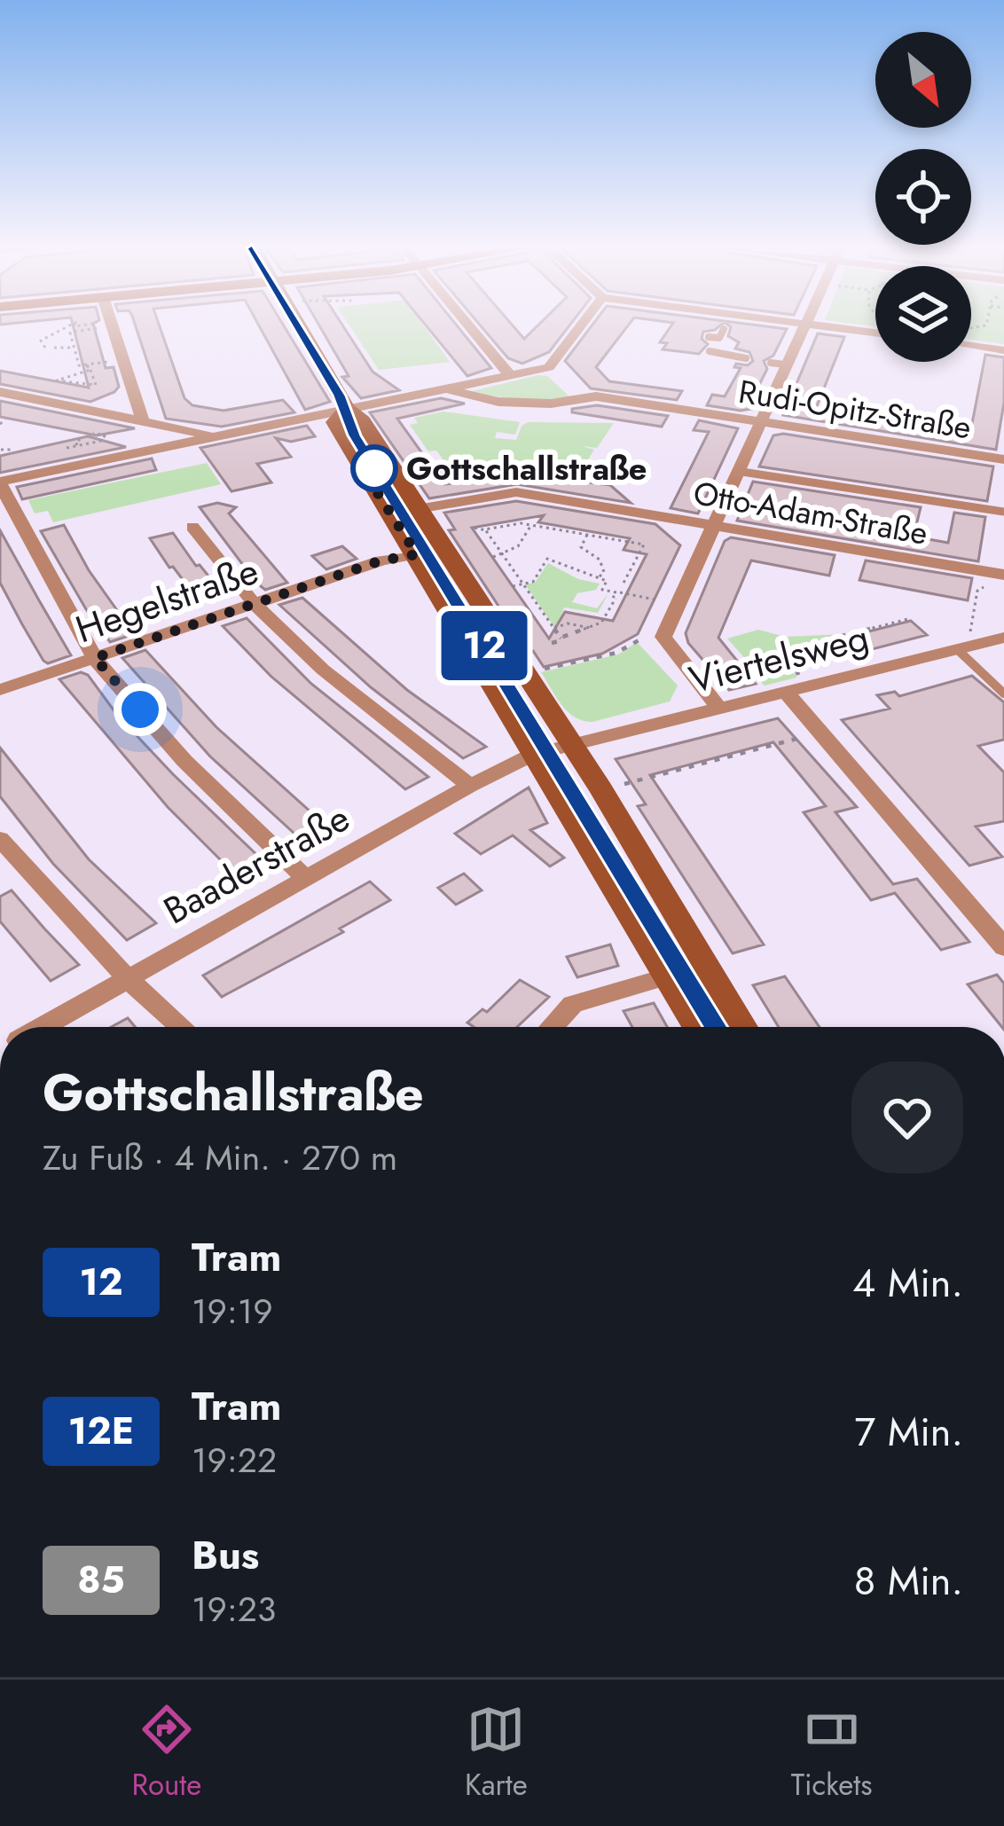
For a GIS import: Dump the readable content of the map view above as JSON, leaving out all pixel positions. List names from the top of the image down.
{
  "streets": {
    "street": [
      "Rudi-Opitz-Straße",
      "Otto-Adam-Straße",
      "Hegelstraße",
      "Viertelsweg",
      "Baaderstraße"
    ]
  },
  "crossings": [
    ["Viertelsweg", "Baaderstraße"]
  ],
  "places": ["Gottschallstraße"],
  "lines": ["tram line 12"],
  "north": "bottom right",
  "page": {
    "on_map": "12",
    "heading": ["Gottschallstraße", "Zu Fuß · 4 Min. · 270 m"],
    "list": [
      {
        "mark": "12",
        "name": "Tram",
        "note": "19:19",
        "value": "4 Min."
      },
      {
        "mark": "12E",
        "name": "Tram",
        "note": "19:22",
        "value": "7 Min."
      },
      {
        "mark": "85",
        "name": "Bus",
        "note": "19:23",
        "value": "8 Min."
      }
    ],
    "tabs": ["Route", "Karte", "Tickets"]
  }
}
